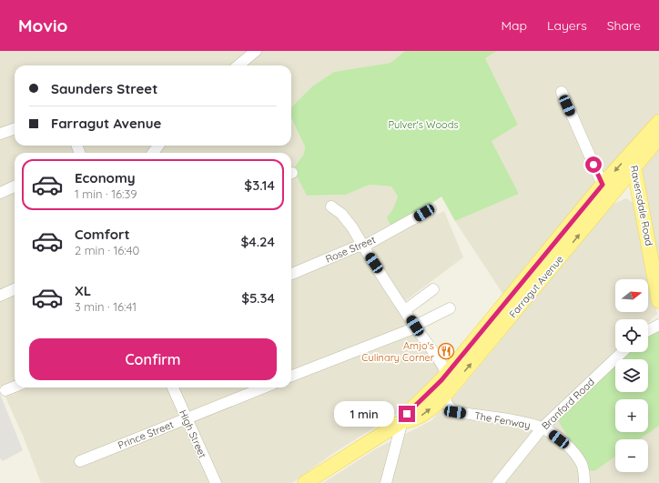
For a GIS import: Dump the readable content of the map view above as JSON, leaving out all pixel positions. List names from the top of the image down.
{
  "streets": {
    "main road": ["Ravensdale Road", "Farragut Avenue"],
    "street": [
      "Rose Street",
      "Branford Road",
      "The Fenway",
      "High Street",
      "Prince Street"
    ]
  },
  "crossings": [
    ["Ravensdale Road", "Farragut Avenue"],
    ["Farragut Avenue", "The Fenway"],
    ["Branford Road", "The Fenway"],
    ["High Street", "Prince Street"]
  ],
  "parks": ["Pulver's Woods"],
  "places": {
    "restaurant": ["Amjo's Culinary Corner"]
  },
  "north": "right",
  "page": {
    "header": "Movio",
    "nav": ["Map", "Layers", "Share"],
    "banner": ["Saunders Street", "Farragut Avenue"],
    "list": [
      {
        "name": "Economy",
        "note": "1 min · 16:39",
        "value": "$3.14"
      },
      {
        "name": "Comfort",
        "note": "2 min · 16:40",
        "value": "$4.24"
      },
      {
        "name": "XL",
        "note": "3 min · 16:41",
        "value": "$5.34"
      }
    ],
    "map_buttons": ["+", "−"],
    "buttons": "Confirm",
    "bubble": "1 min"
  }
}
